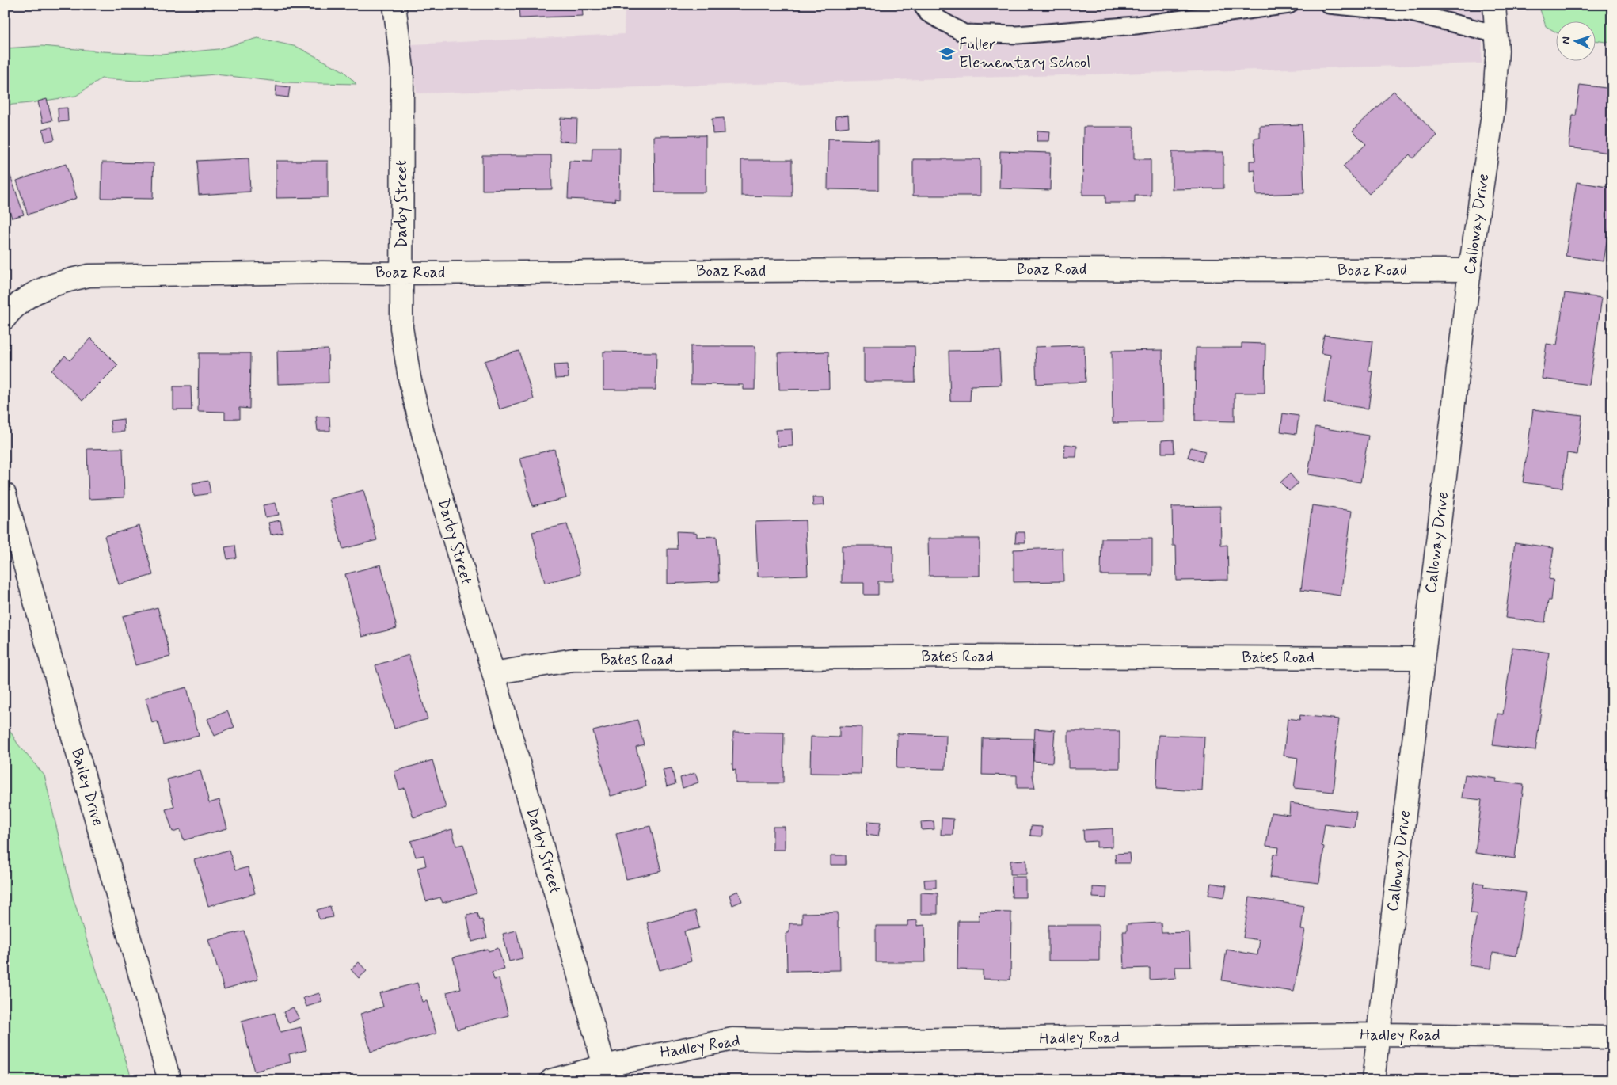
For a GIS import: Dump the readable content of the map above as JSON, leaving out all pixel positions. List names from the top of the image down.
{
  "streets": {
    "street": [
      "Darby Street",
      "Calloway Drive",
      "Boaz Road",
      "Bates Road",
      "Bailey Drive",
      "Hadley Road"
    ]
  },
  "crossings": [
    ["Darby Street", "Boaz Road"],
    ["Darby Street", "Bates Road"],
    ["Darby Street", "Hadley Road"],
    ["Calloway Drive", "Boaz Road"],
    ["Calloway Drive", "Bates Road"],
    ["Calloway Drive", "Hadley Road"]
  ],
  "places": {
    "school or university": ["Fuller Elementary School"]
  },
  "north": "left"
}
